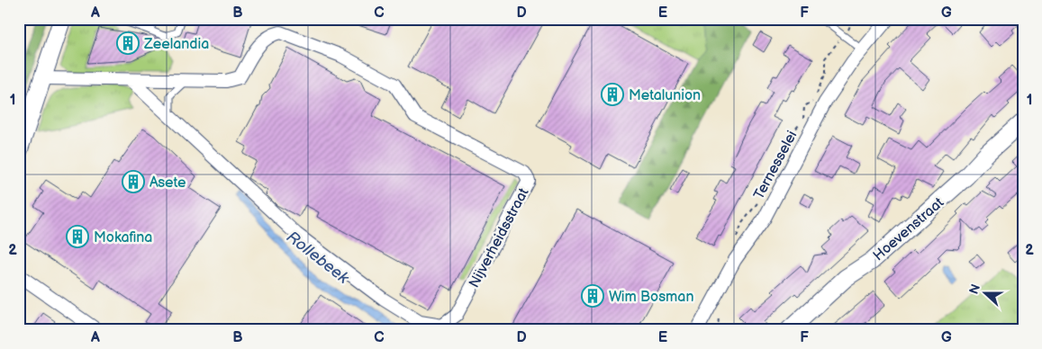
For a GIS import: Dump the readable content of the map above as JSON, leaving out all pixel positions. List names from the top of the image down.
{
  "streets": {
    "street": ["Ternesselei", "Hoevenstraat", "Nijverheidsstraat"]
  },
  "water": ["Rollebeek"],
  "places": {
    "building": [
      "Zeelandia",
      "Metalunion",
      "Asete",
      "Mokafina",
      "Wim Bosman"
    ]
  },
  "north": "left",
  "grid": {
    "columns": [
      "A",
      "B",
      "C",
      "D",
      "E",
      "F",
      "G"
    ],
    "rows": ["1", "2"]
  }
}
